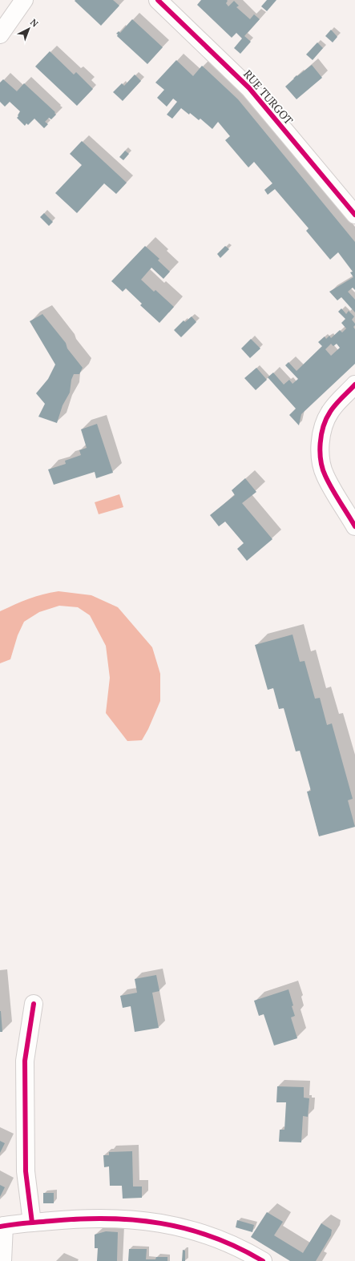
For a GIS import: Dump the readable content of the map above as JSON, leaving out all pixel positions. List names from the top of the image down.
{
  "streets": {
    "street": ["RUE TURGOT"]
  },
  "north": "top right"
}
